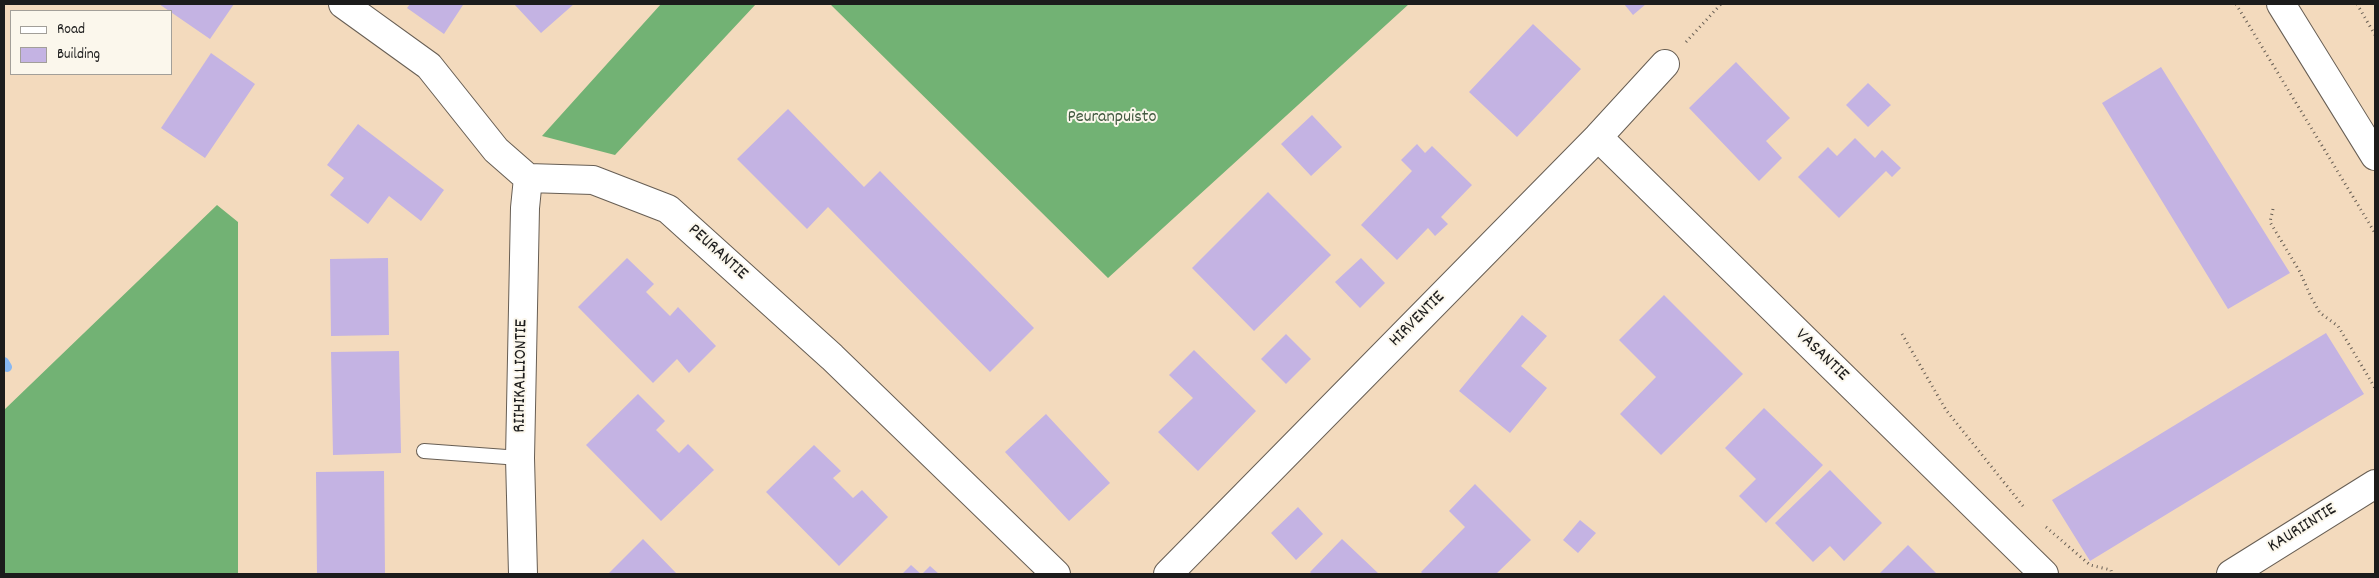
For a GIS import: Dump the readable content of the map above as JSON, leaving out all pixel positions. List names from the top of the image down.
{
  "streets": {
    "street": [
      "PEURANTIE",
      "HIRVENTIE",
      "VASANTIE",
      "RIIHIKALLIONTIE",
      "KAURIINTIE"
    ]
  },
  "crossings": [
    ["PEURANTIE", "RIIHIKALLIONTIE"],
    ["HIRVENTIE", "VASANTIE"]
  ],
  "parks": ["Peuranpuisto"],
  "legend": ["Road", "Building"]
}
